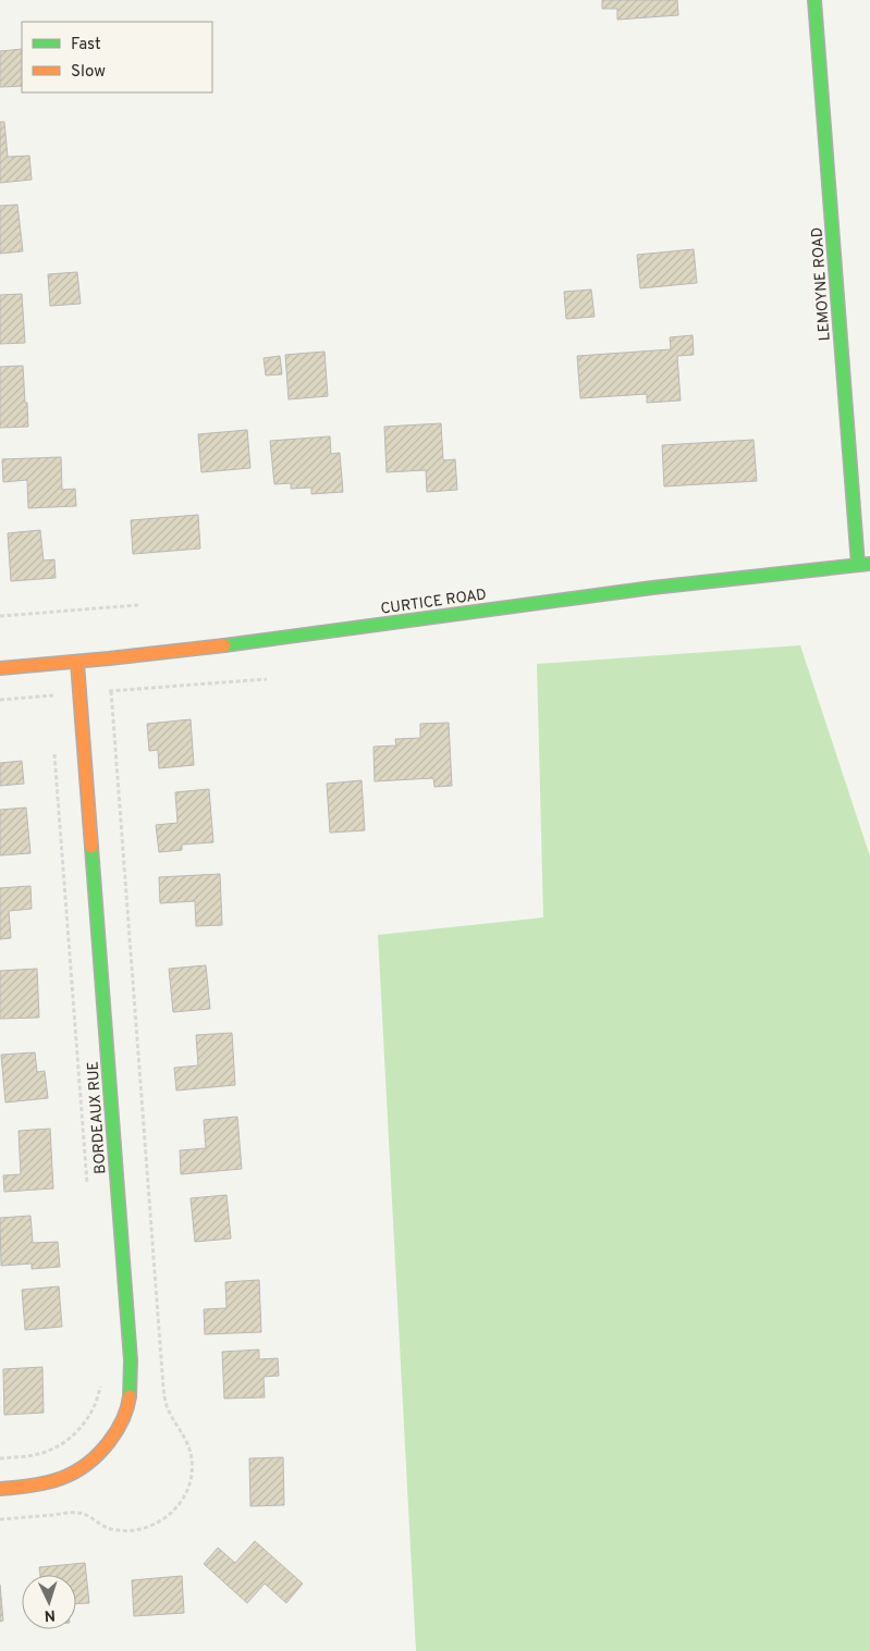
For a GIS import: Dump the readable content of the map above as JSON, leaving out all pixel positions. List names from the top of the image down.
{
  "streets": {
    "street": ["LEMOYNE ROAD", "CURTICE ROAD", "BORDEAUX RUE"]
  },
  "crossings": [
    ["LEMOYNE ROAD", "CURTICE ROAD"],
    ["CURTICE ROAD", "BORDEAUX RUE"]
  ],
  "legend": ["Fast", "Slow"],
  "north": "bottom"
}
